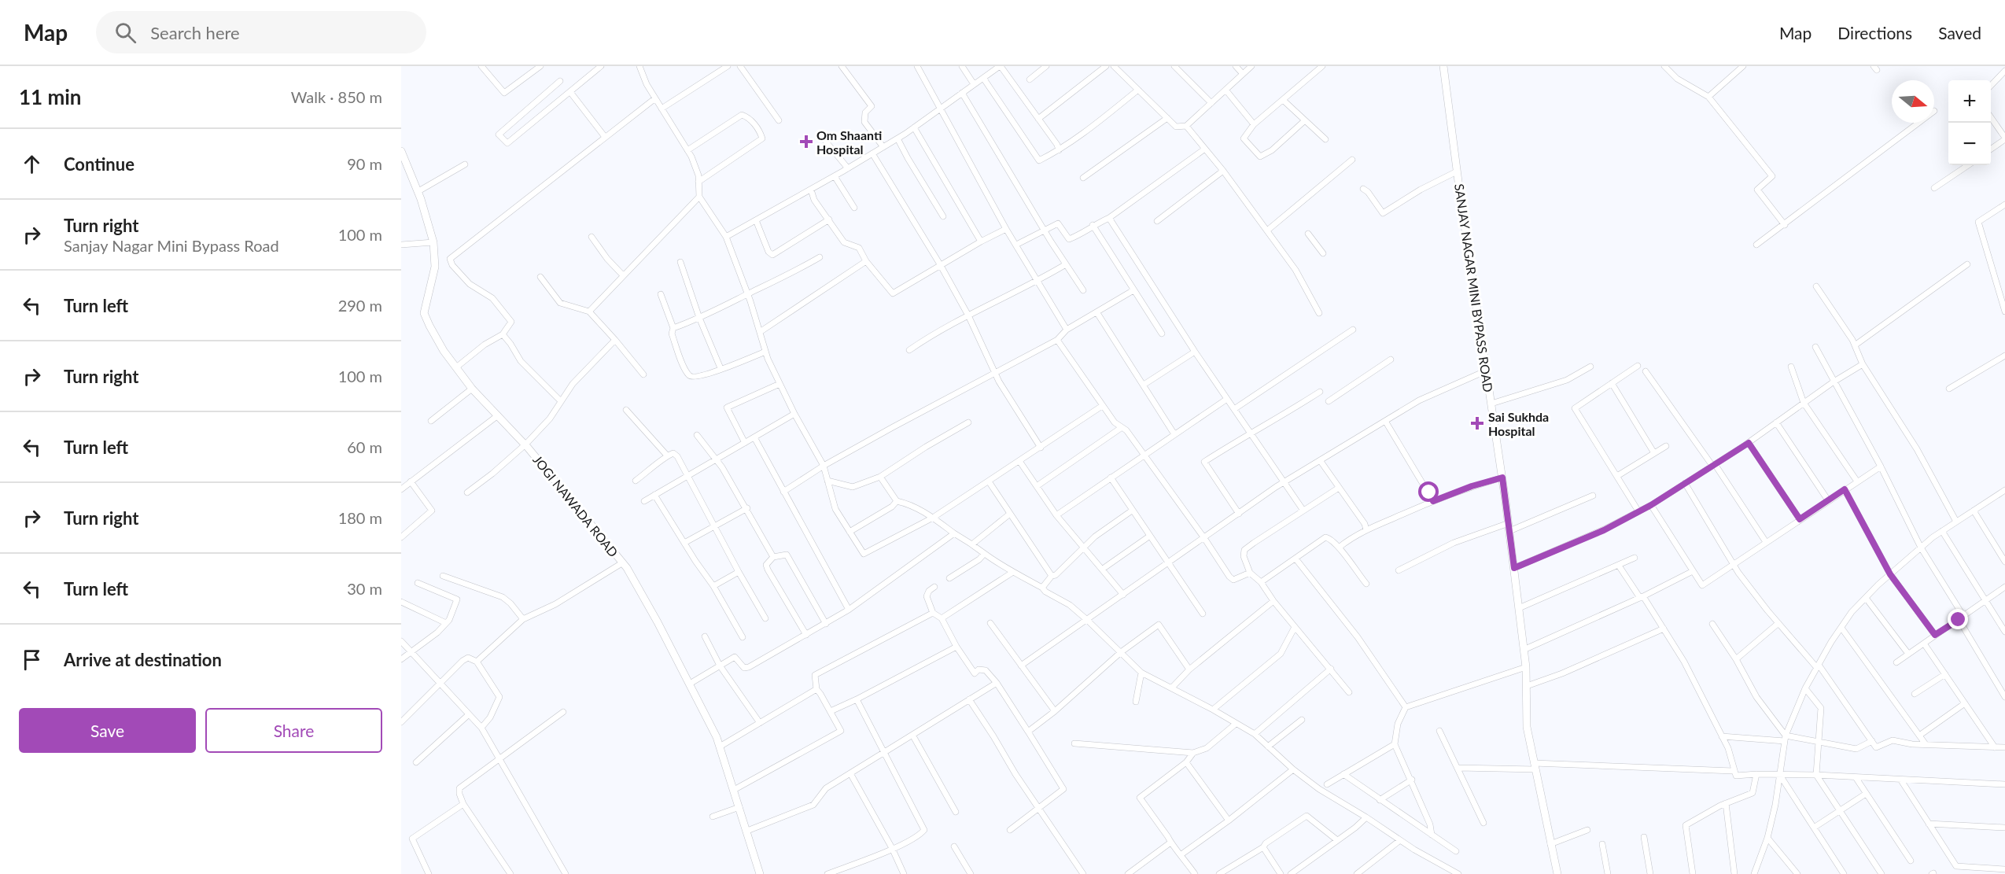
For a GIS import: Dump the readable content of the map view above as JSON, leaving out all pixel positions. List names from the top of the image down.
{
  "streets": {
    "street": ["SANJAY NAGAR MINI BYPASS ROAD", "JOGI NAWADA ROAD"]
  },
  "places": {
    "health": ["Om Shaanti Hospital", "Sai Sukhda Hospital"]
  },
  "north": "right",
  "page": {
    "header": "Map",
    "search": "Search here",
    "nav": ["Map", "Directions", "Saved"],
    "heading": ["11 min", "Walk · 850 m"],
    "map_buttons": ["+", "−"],
    "list": [
      ["Continue", "90 m"],
      ["Turn right", "Sanjay Nagar Mini Bypass Road", "100 m"],
      ["Turn left", "290 m"],
      ["Turn right", "100 m"],
      ["Turn left", "60 m"],
      ["Turn right", "180 m"],
      ["Turn left", "30 m"],
      "Arrive at destination"
    ],
    "buttons": ["Save", "Share"]
  }
}
